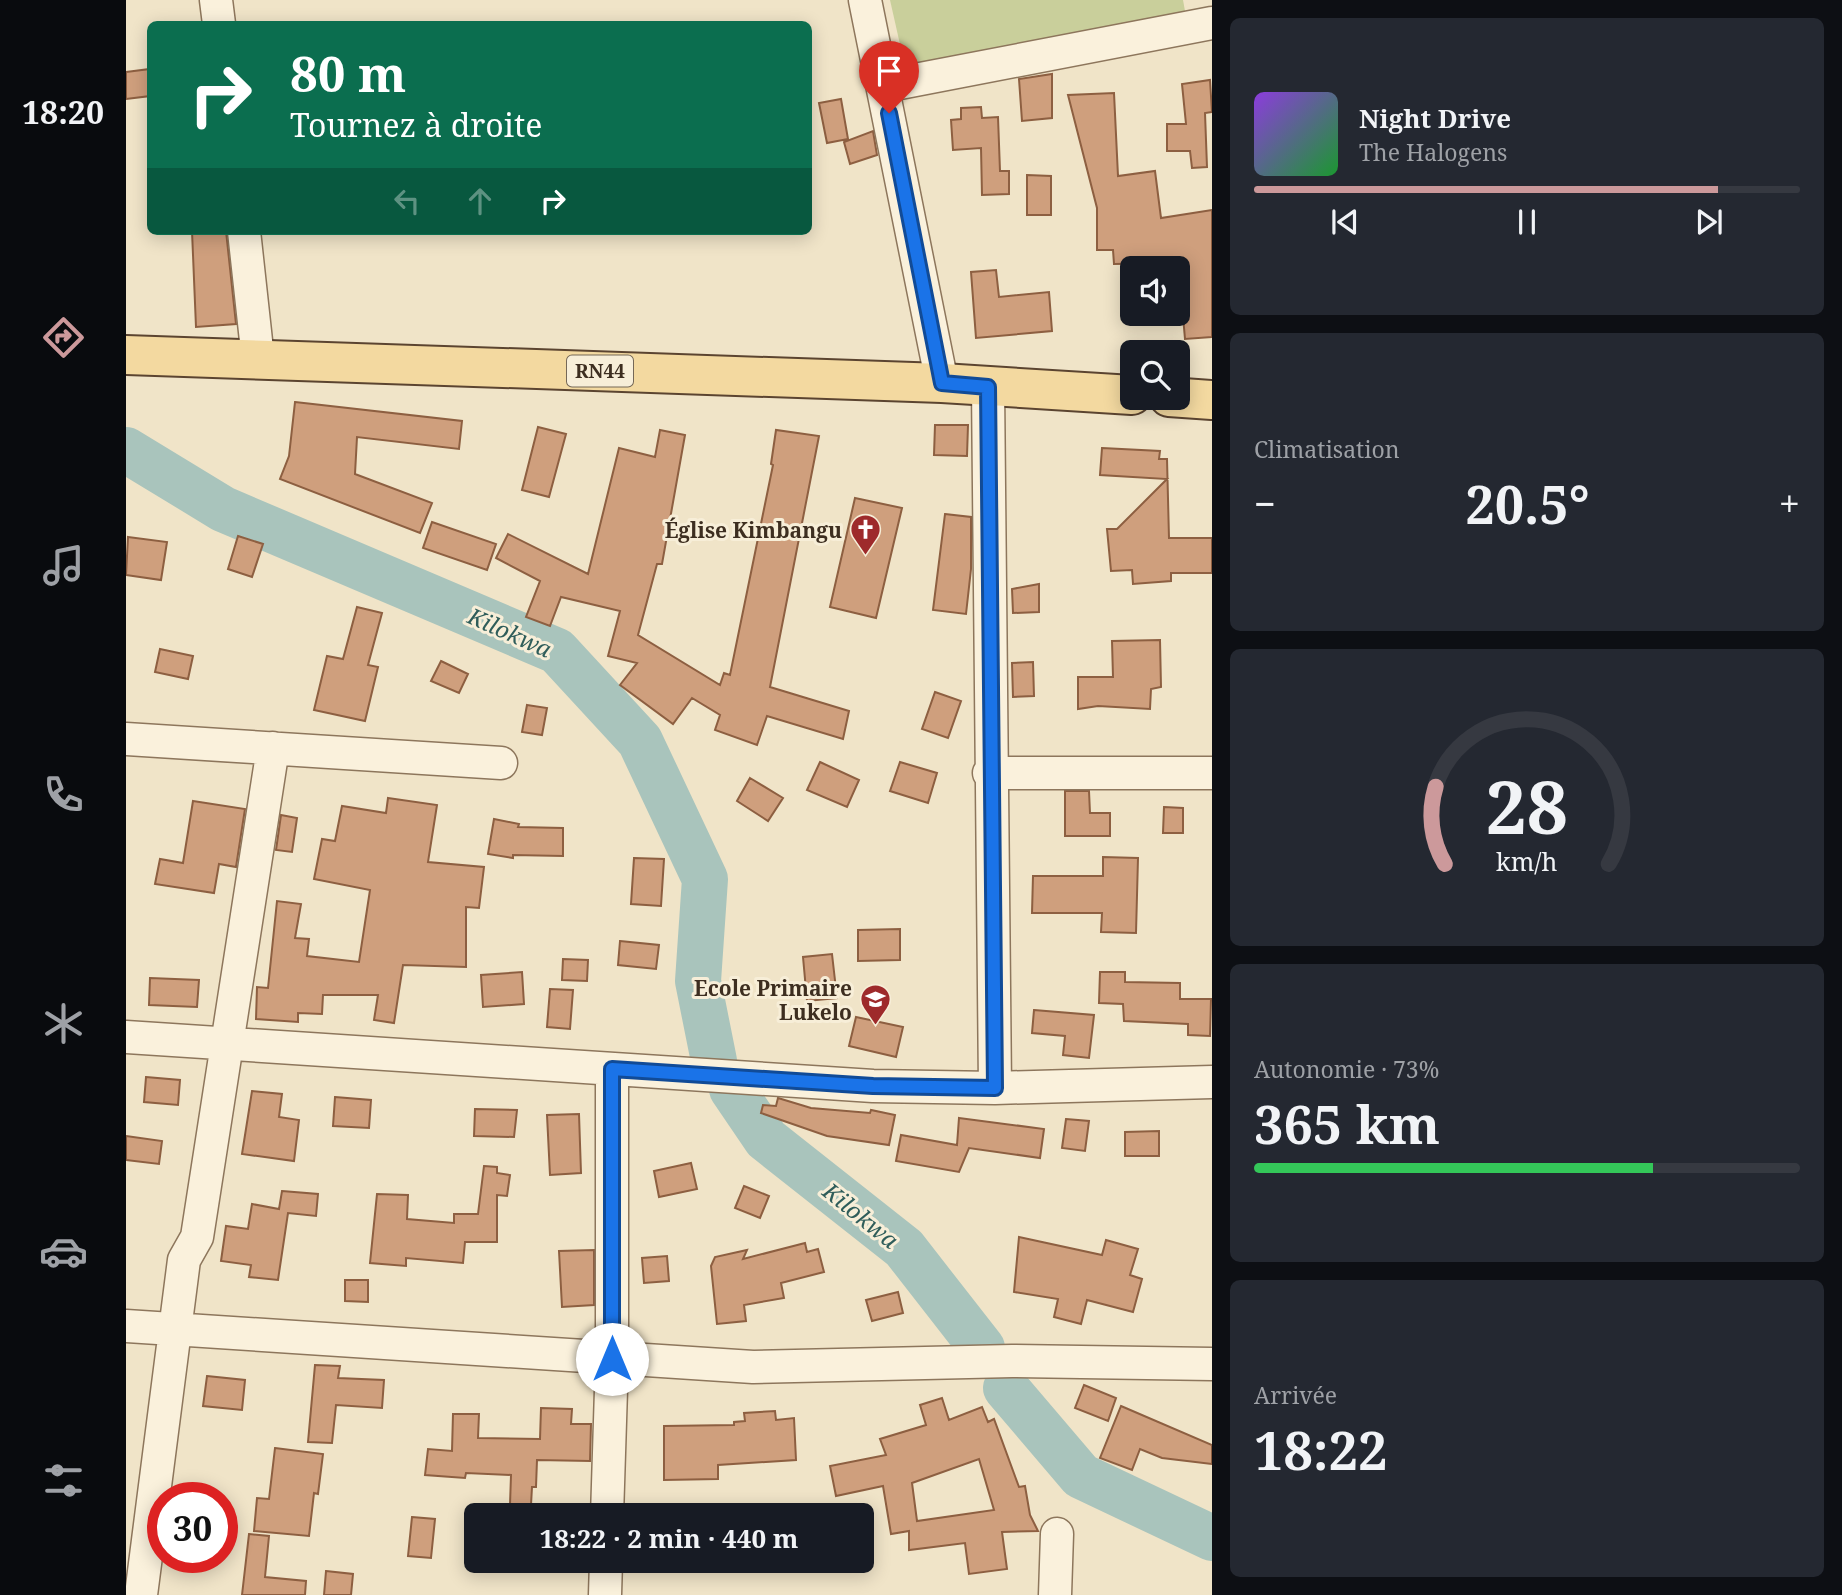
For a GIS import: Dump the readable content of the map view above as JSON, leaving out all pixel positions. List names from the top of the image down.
{
  "streets": {
    "main road": ["RN44"]
  },
  "water": ["Kilokwa"],
  "places": {
    "church": ["Église Kimbangu"],
    "school or university": ["Ecole Primaire Lukelo"]
  },
  "page": {
    "tabs": "18:20",
    "turn": ["80 m", "Tournez à droite"],
    "song": ["Night Drive", "The Halogens"],
    "tile": [
      "Climatisation",
      ["Autonomie · 73%", "365 km"],
      ["Arrivée", "18:22"]
    ],
    "heat": ["−", "20.5°", "+"],
    "limit": "30",
    "trip": "18:22 · 2 min · 440 m",
    "gauge": ["28", "km/h"]
  }
}
